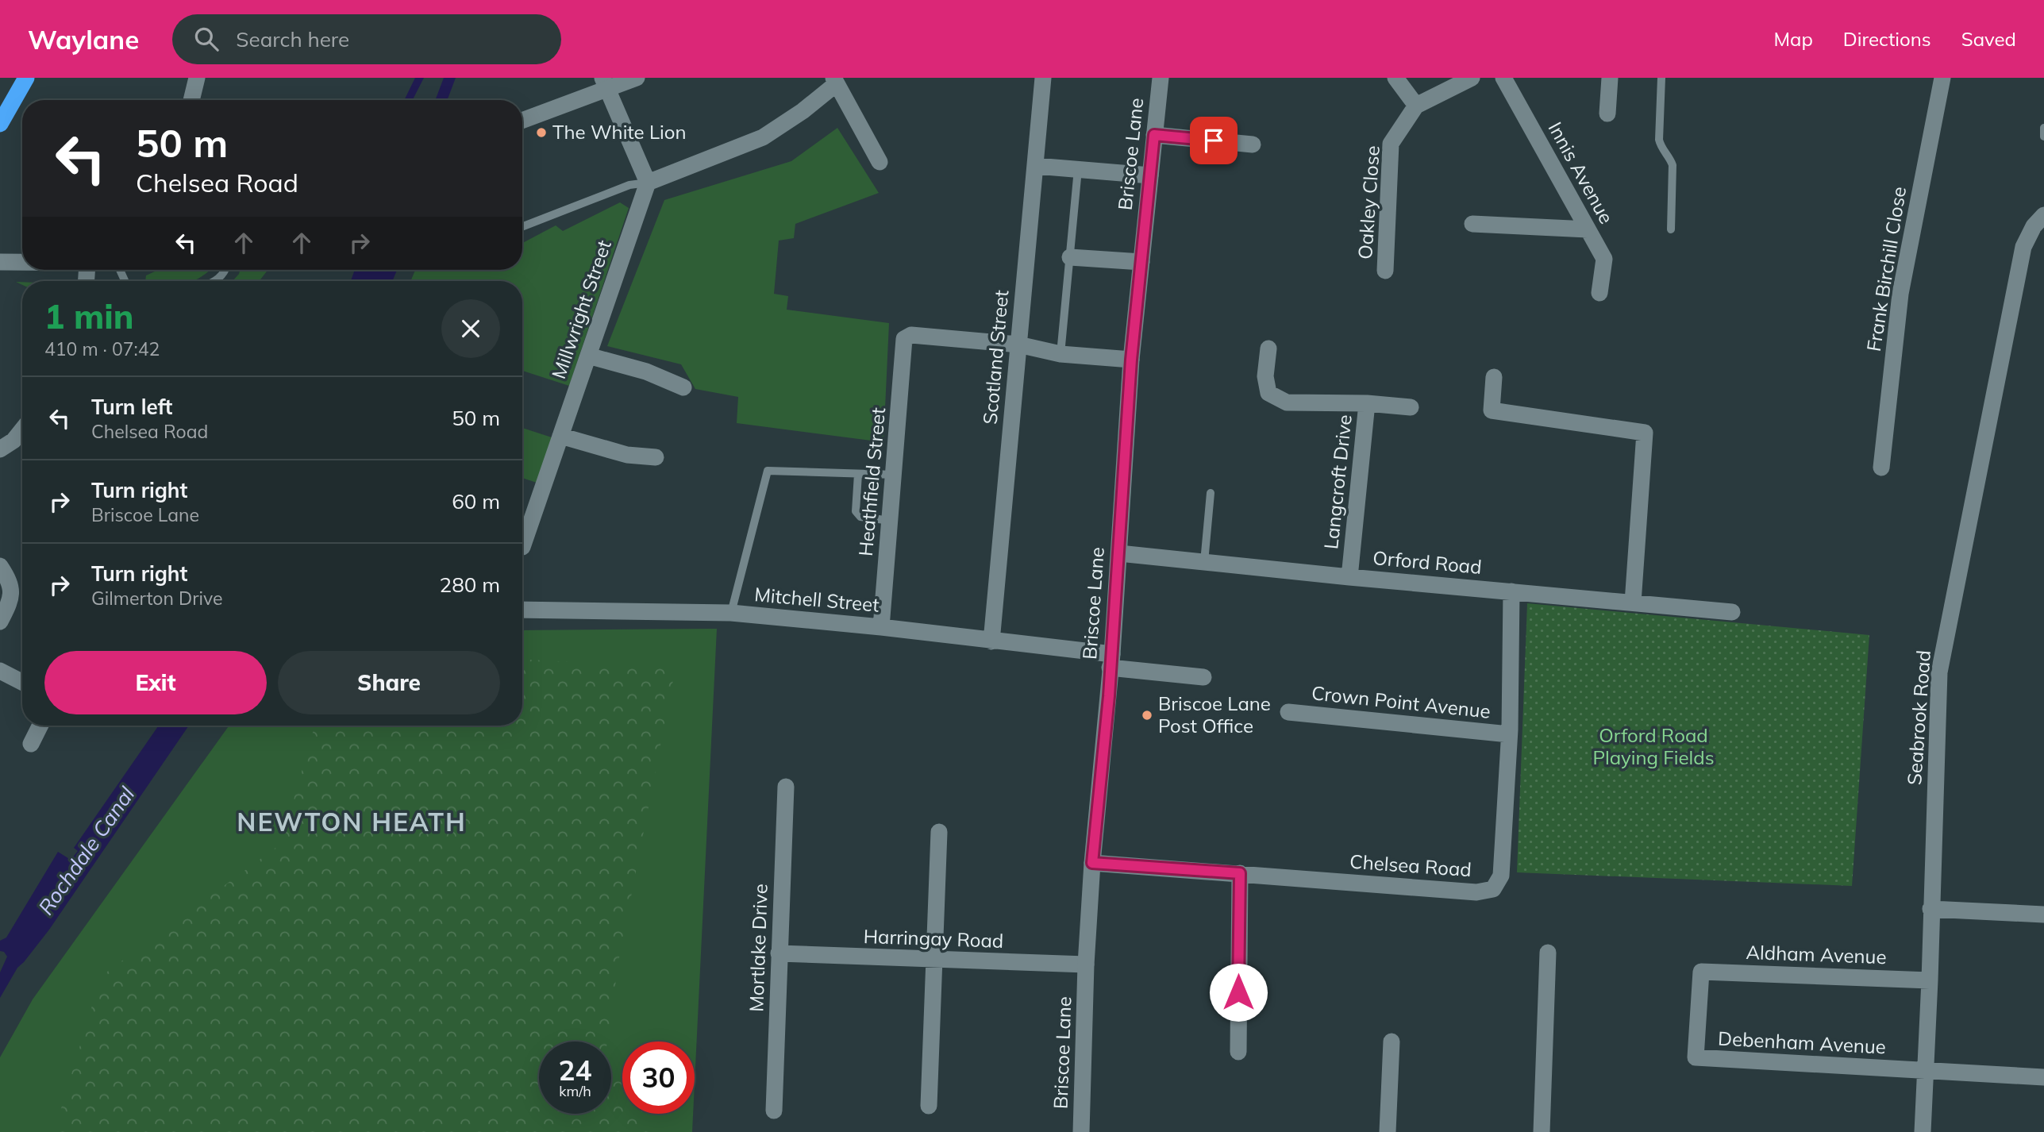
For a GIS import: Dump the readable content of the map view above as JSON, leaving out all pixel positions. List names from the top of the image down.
{
  "streets": {
    "street": [
      "Briscoe Lane",
      "Innis Avenue",
      "Oakley Close",
      "Frank Birchill Close",
      "Millwright Street",
      "Scotland Street",
      "Heathfield Street",
      "Langcroft Drive",
      "Orford Road",
      "Mitchell Street",
      "Crown Point Avenue",
      "Seabrook Road",
      "Chelsea Road",
      "Harringay Road",
      "Mortlake Drive",
      "Aldham Avenue",
      "Debenham Avenue"
    ]
  },
  "crossings": [
    ["Briscoe Lane", "Orford Road"],
    ["Briscoe Lane", "Mitchell Street"],
    ["Briscoe Lane", "Chelsea Road"],
    ["Briscoe Lane", "Harringay Road"],
    ["Scotland Street", "Heathfield Street"],
    ["Scotland Street", "Mitchell Street"],
    ["Heathfield Street", "Mitchell Street"],
    ["Langcroft Drive", "Orford Road"],
    ["Orford Road", "Chelsea Road"],
    ["Crown Point Avenue", "Chelsea Road"],
    ["Seabrook Road", "Aldham Avenue"],
    ["Seabrook Road", "Debenham Avenue"],
    ["Harringay Road", "Mortlake Drive"],
    ["Aldham Avenue", "Debenham Avenue"]
  ],
  "districts": ["NEWTON HEATH"],
  "water": ["Rochdale Canal"],
  "parks": ["Orford Road Playing Fields"],
  "places": ["The White Lion", "Briscoe Lane Post Office"],
  "page": {
    "header": "Waylane",
    "search": "Search here",
    "nav": ["Map", "Directions", "Saved"],
    "turn": ["50 m", "Chelsea Road"],
    "heading": ["1 min", "410 m · 07:42"],
    "list": [
      {
        "name": "Turn left",
        "note": "Chelsea Road",
        "value": "50 m"
      },
      {
        "name": "Turn right",
        "note": "Briscoe Lane",
        "value": "60 m"
      },
      {
        "name": "Turn right",
        "note": "Gilmerton Drive",
        "value": "280 m"
      }
    ],
    "buttons": ["Exit", "Share"],
    "speed": "24 km/h",
    "limit": "30"
  }
}
